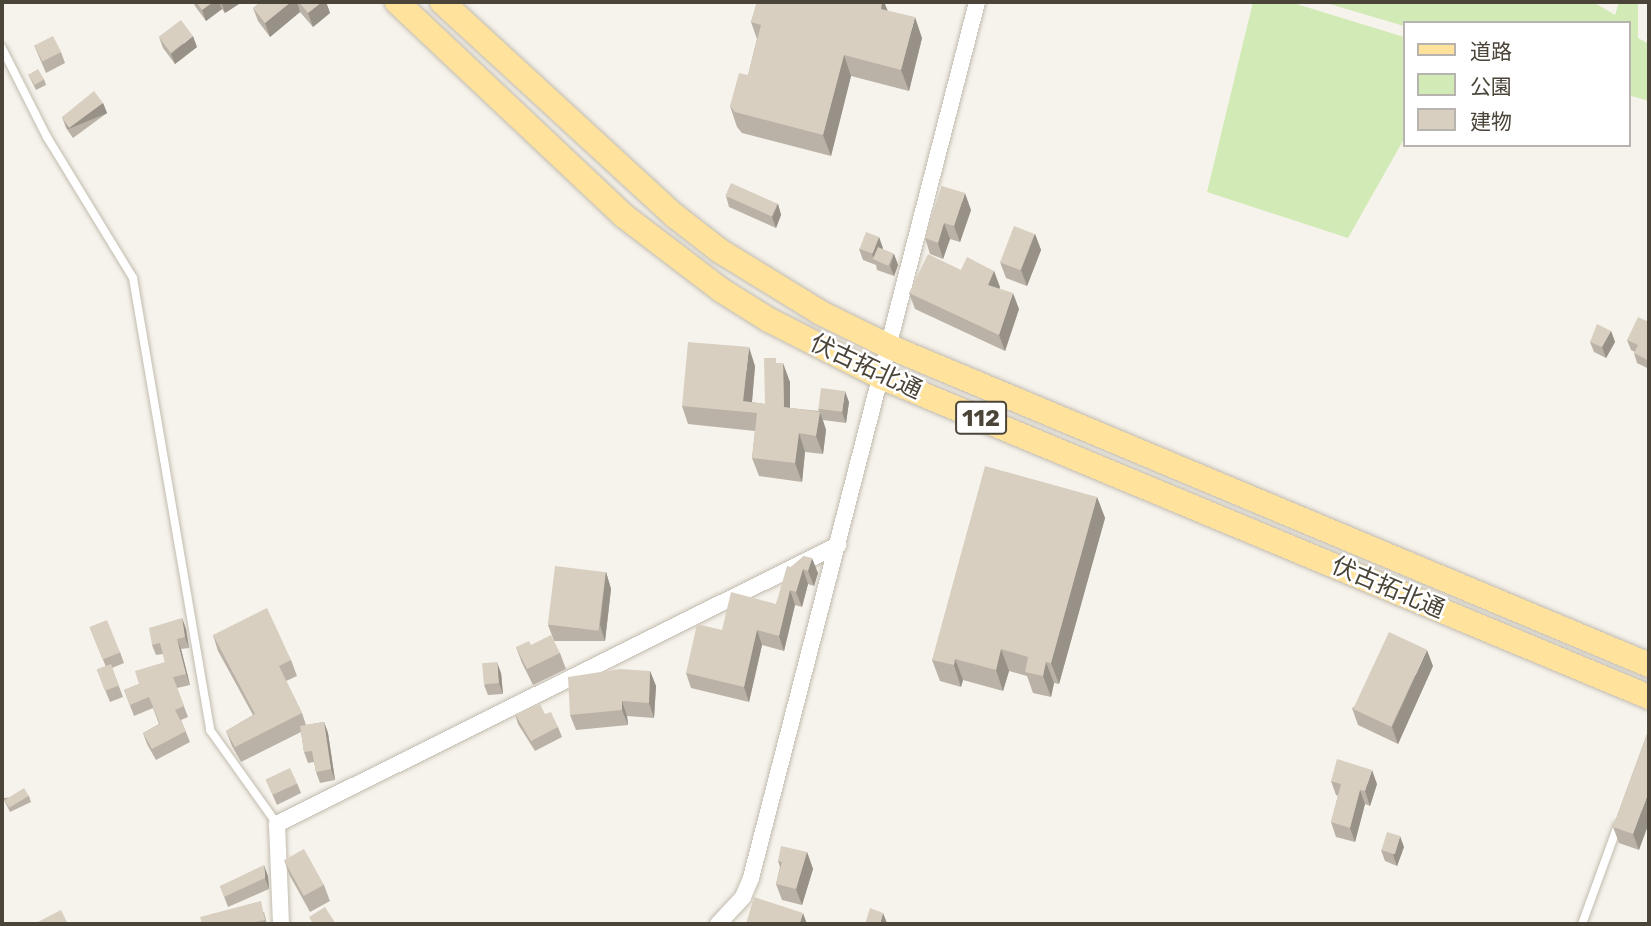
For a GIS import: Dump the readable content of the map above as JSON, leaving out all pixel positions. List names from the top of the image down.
{
  "streets": {
    "main road": ["伏古拓北通", "112"]
  },
  "legend": ["道路", "公園", "建物"]
}
